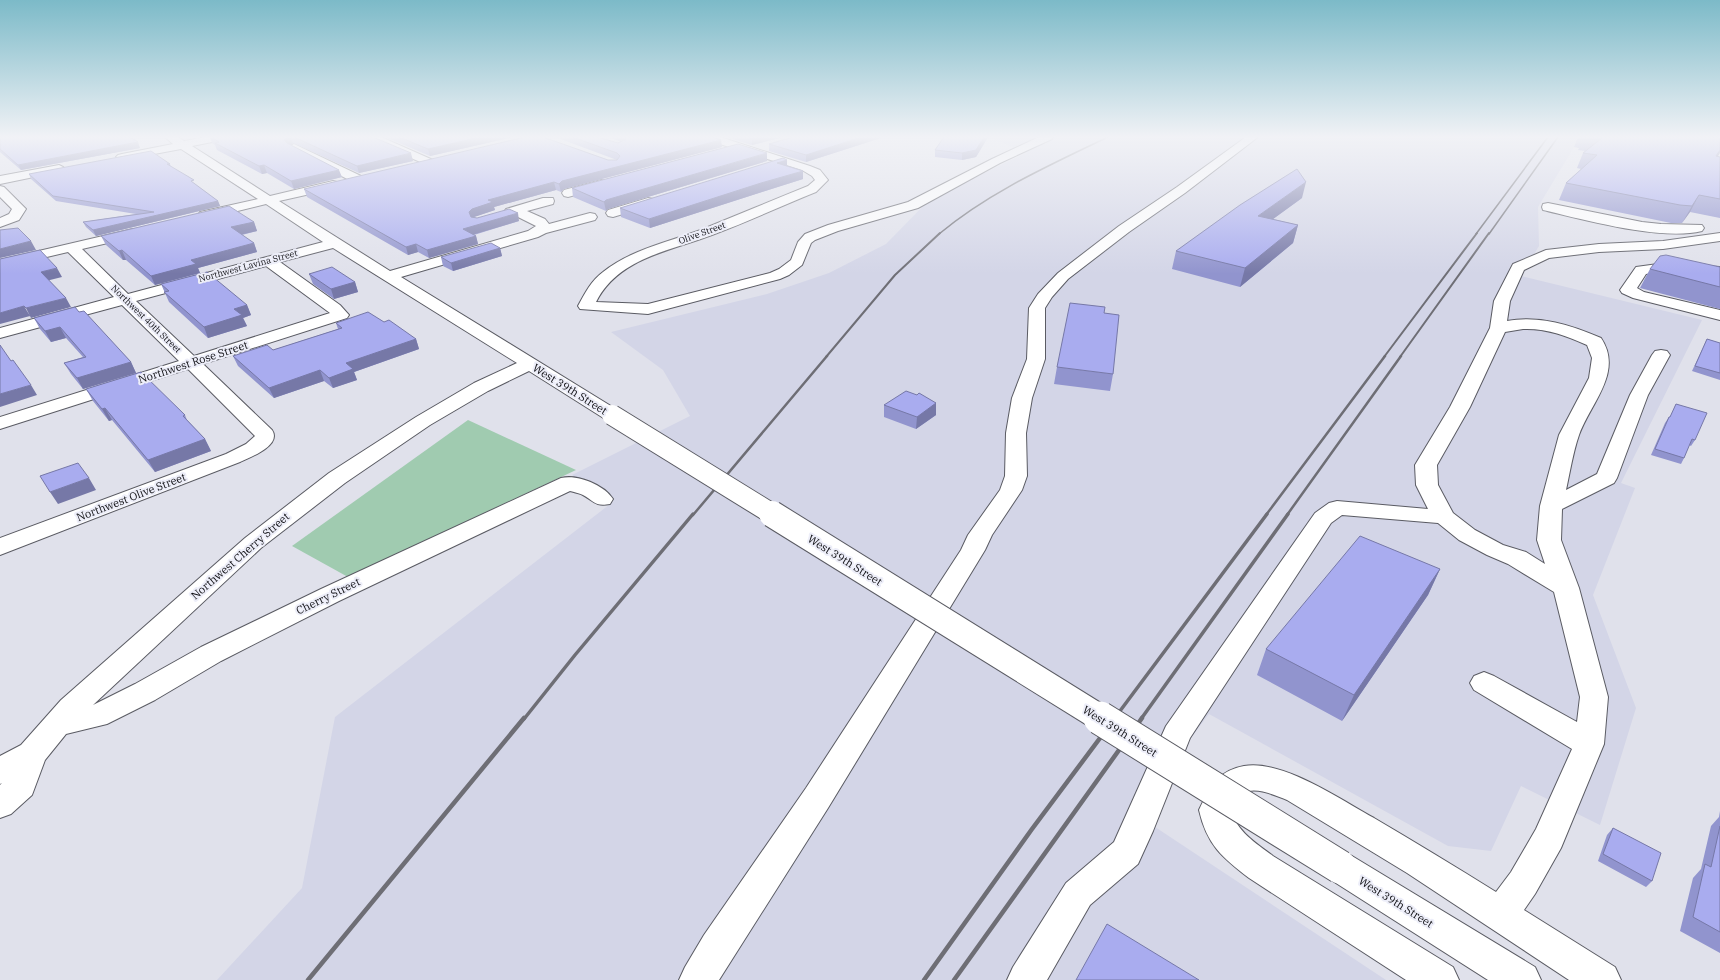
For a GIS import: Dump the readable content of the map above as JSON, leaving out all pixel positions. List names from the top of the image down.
{
  "streets": {
    "street": [
      "Olive Street",
      "Northwest Lavina Street",
      "Northwest 40th Street",
      "Northwest Rose Street",
      "West 39th Street",
      "Northwest Olive Street",
      "Northwest Cherry Street",
      "Cherry Street"
    ]
  },
  "crossings": [
    ["Northwest Lavina Street", "Northwest 40th Street"],
    ["Northwest Lavina Street", "Northwest Rose Street"],
    ["Northwest Lavina Street", "West 39th Street"],
    ["Northwest 40th Street", "Northwest Rose Street"],
    ["Northwest 40th Street", "Northwest Olive Street"],
    ["West 39th Street", "Northwest Cherry Street"],
    ["Northwest Cherry Street", "Cherry Street"]
  ]
}
